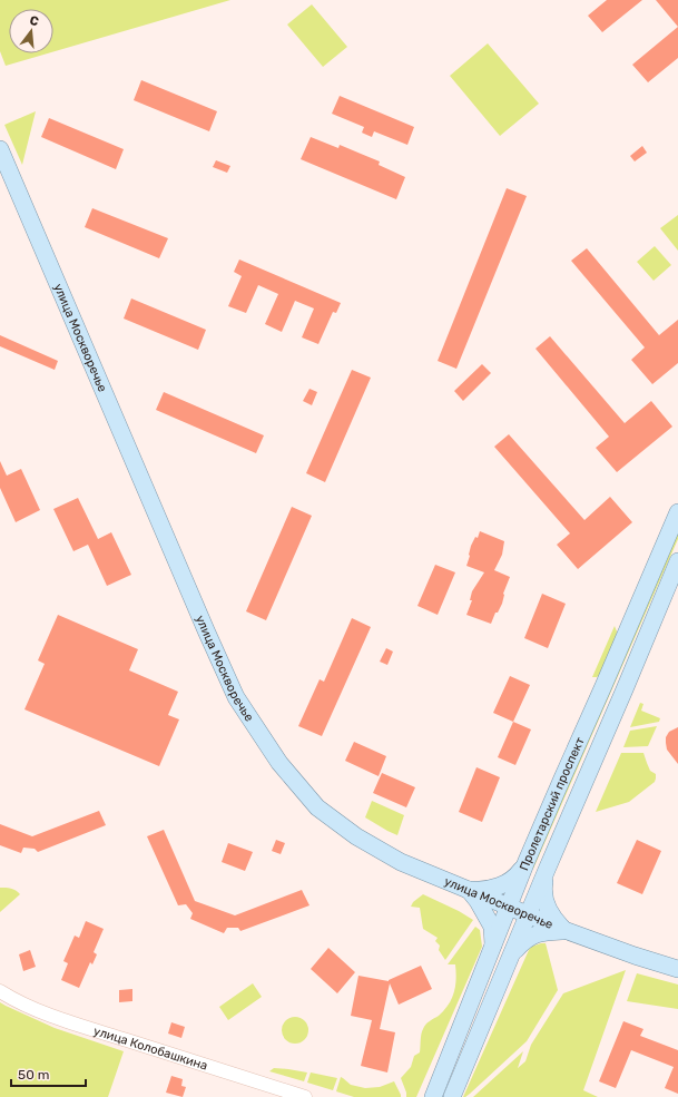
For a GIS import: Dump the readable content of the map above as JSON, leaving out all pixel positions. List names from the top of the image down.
{
  "streets": {
    "main road": ["улица Москворечье", "Пролетарский проспект"],
    "street": ["улица Колобашкина"]
  },
  "crossings": [
    ["улица Москворечье", "Пролетарский проспект"]
  ],
  "scale_bar": "50 m",
  "north": "top"
}
